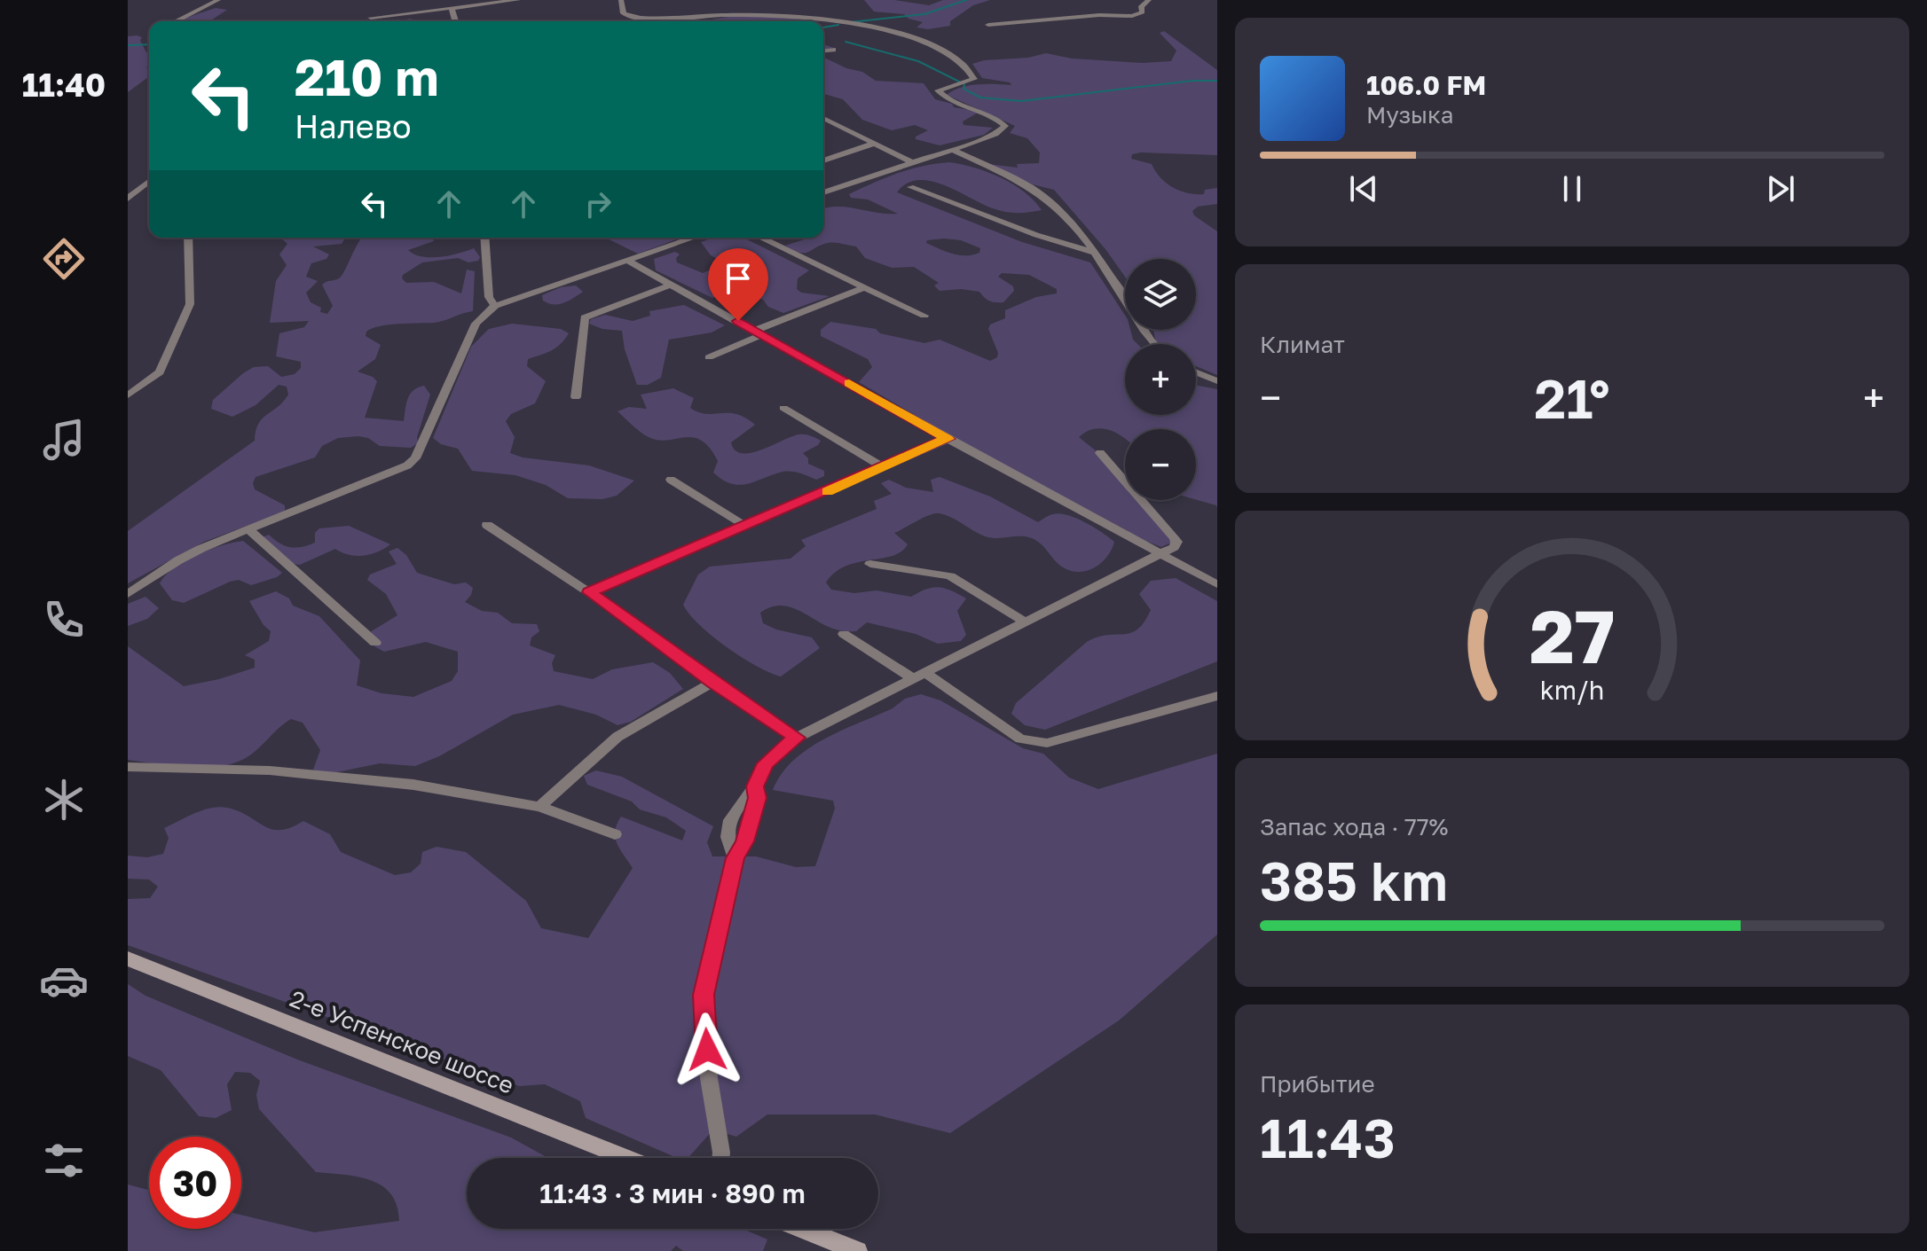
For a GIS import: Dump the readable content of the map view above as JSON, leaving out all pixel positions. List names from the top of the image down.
{
  "streets": {
    "main road": ["2-е Успенское шоссе"]
  },
  "page": {
    "tabs": "11:40",
    "turn": ["210 m", "Налево"],
    "song": ["106.0 FM", "Музыка"],
    "map_buttons": ["+", "−"],
    "tile": [
      "Климат",
      ["Запас хода · 77%", "385 km"],
      ["Прибытие", "11:43"]
    ],
    "heat": ["−", "21°", "+"],
    "limit": "30",
    "trip": "11:43 · 3 мин · 890 m",
    "gauge": ["27", "km/h"]
  }
}
